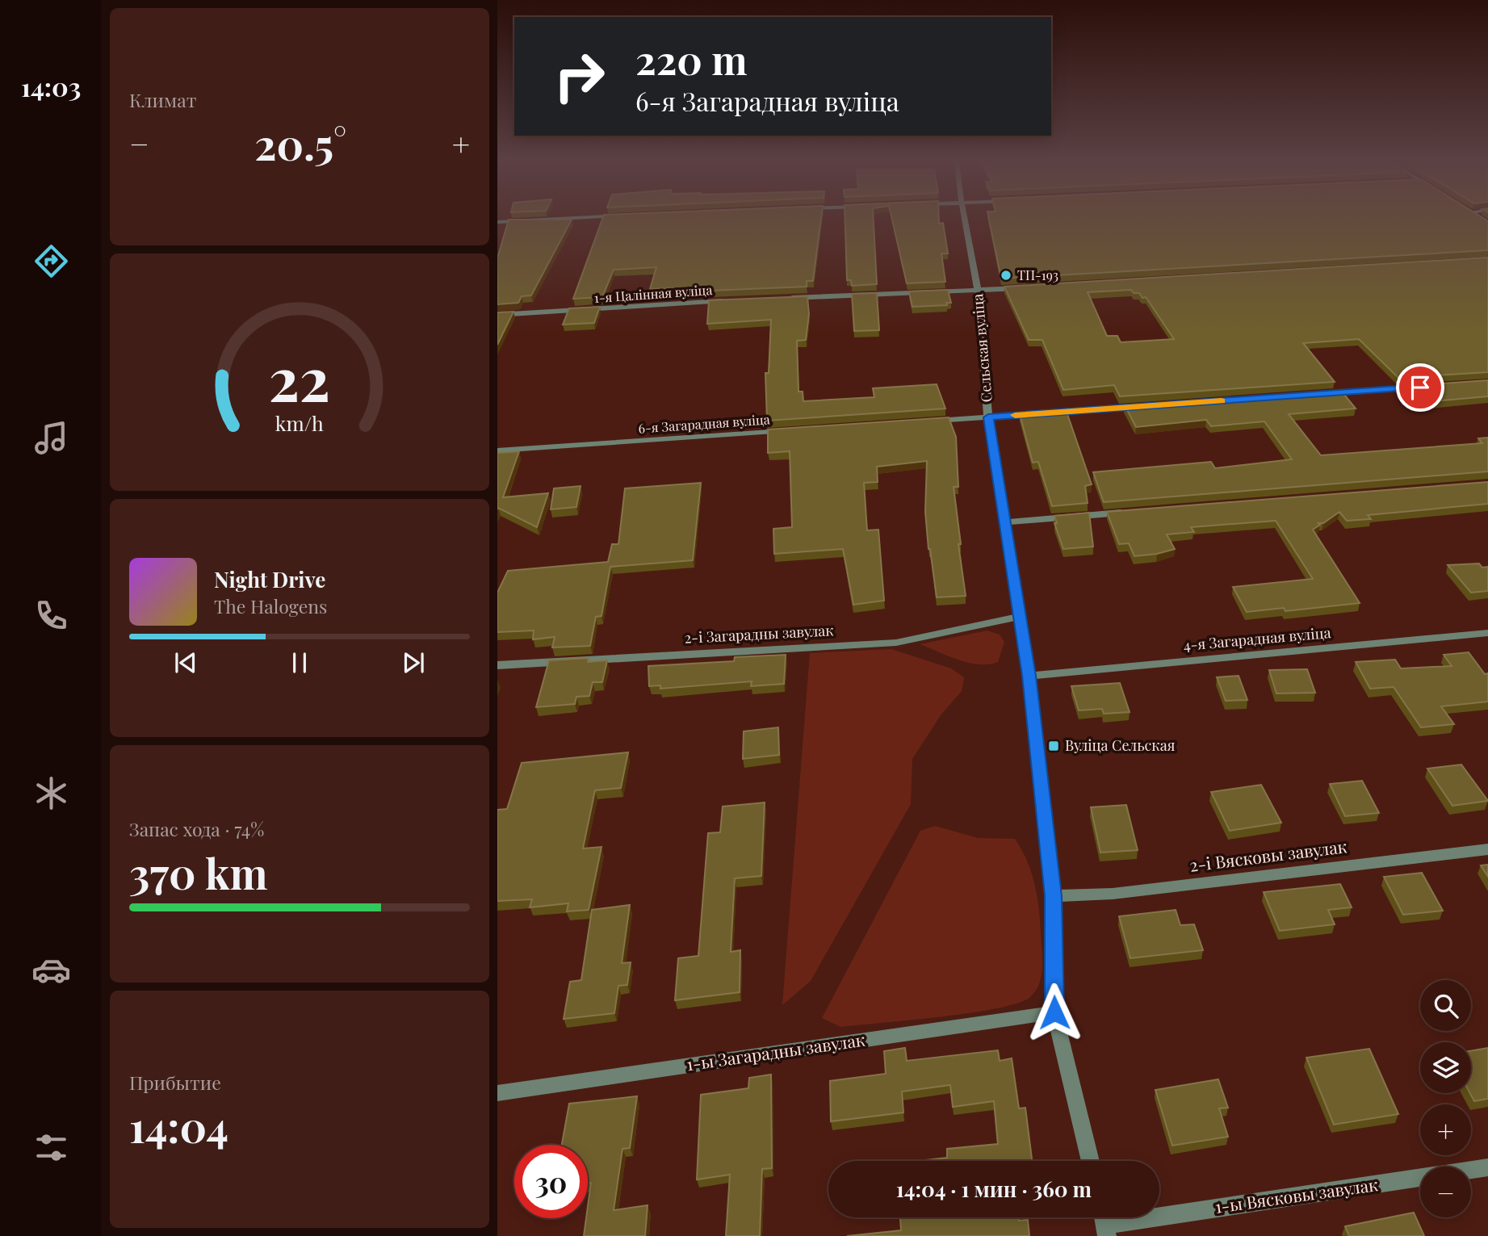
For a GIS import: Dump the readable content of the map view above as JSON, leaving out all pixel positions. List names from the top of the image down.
{
  "streets": {
    "street": [
      "1-я Цалінная вуліца",
      "Сельская вуліца",
      "6-я Загарадная вуліца",
      "2-і Загарадны завулак",
      "4-я Загарадная вуліца",
      "2-і Вясковы завулак",
      "1-ы Загарадны завулак",
      "1-ы Вясковы завулак"
    ]
  },
  "crossings": [
    ["Сельская вуліца", "2-і Загарадны завулак"],
    ["Сельская вуліца", "4-я Загарадная вуліца"],
    ["Сельская вуліца", "2-і Вясковы завулак"],
    ["Сельская вуліца", "1-ы Загарадны завулак"]
  ],
  "places": {
    "other": ["ТП-193"],
    "transit": ["Вуліца Сельская"]
  },
  "page": {
    "tabs": "14:03",
    "tile": [
      "Климат",
      ["Запас хода · 74%", "370 km"],
      ["Прибытие", "14:04"]
    ],
    "turn": ["220 m", "6-я Загарадная вуліца"],
    "heat": ["−", "20.5°", "+"],
    "song": ["Night Drive", "The Halogens"],
    "map_buttons": ["+", "−"],
    "limit": "30",
    "trip": "14:04 · 1 мин · 360 m",
    "gauge": ["22", "km/h"]
  }
}
